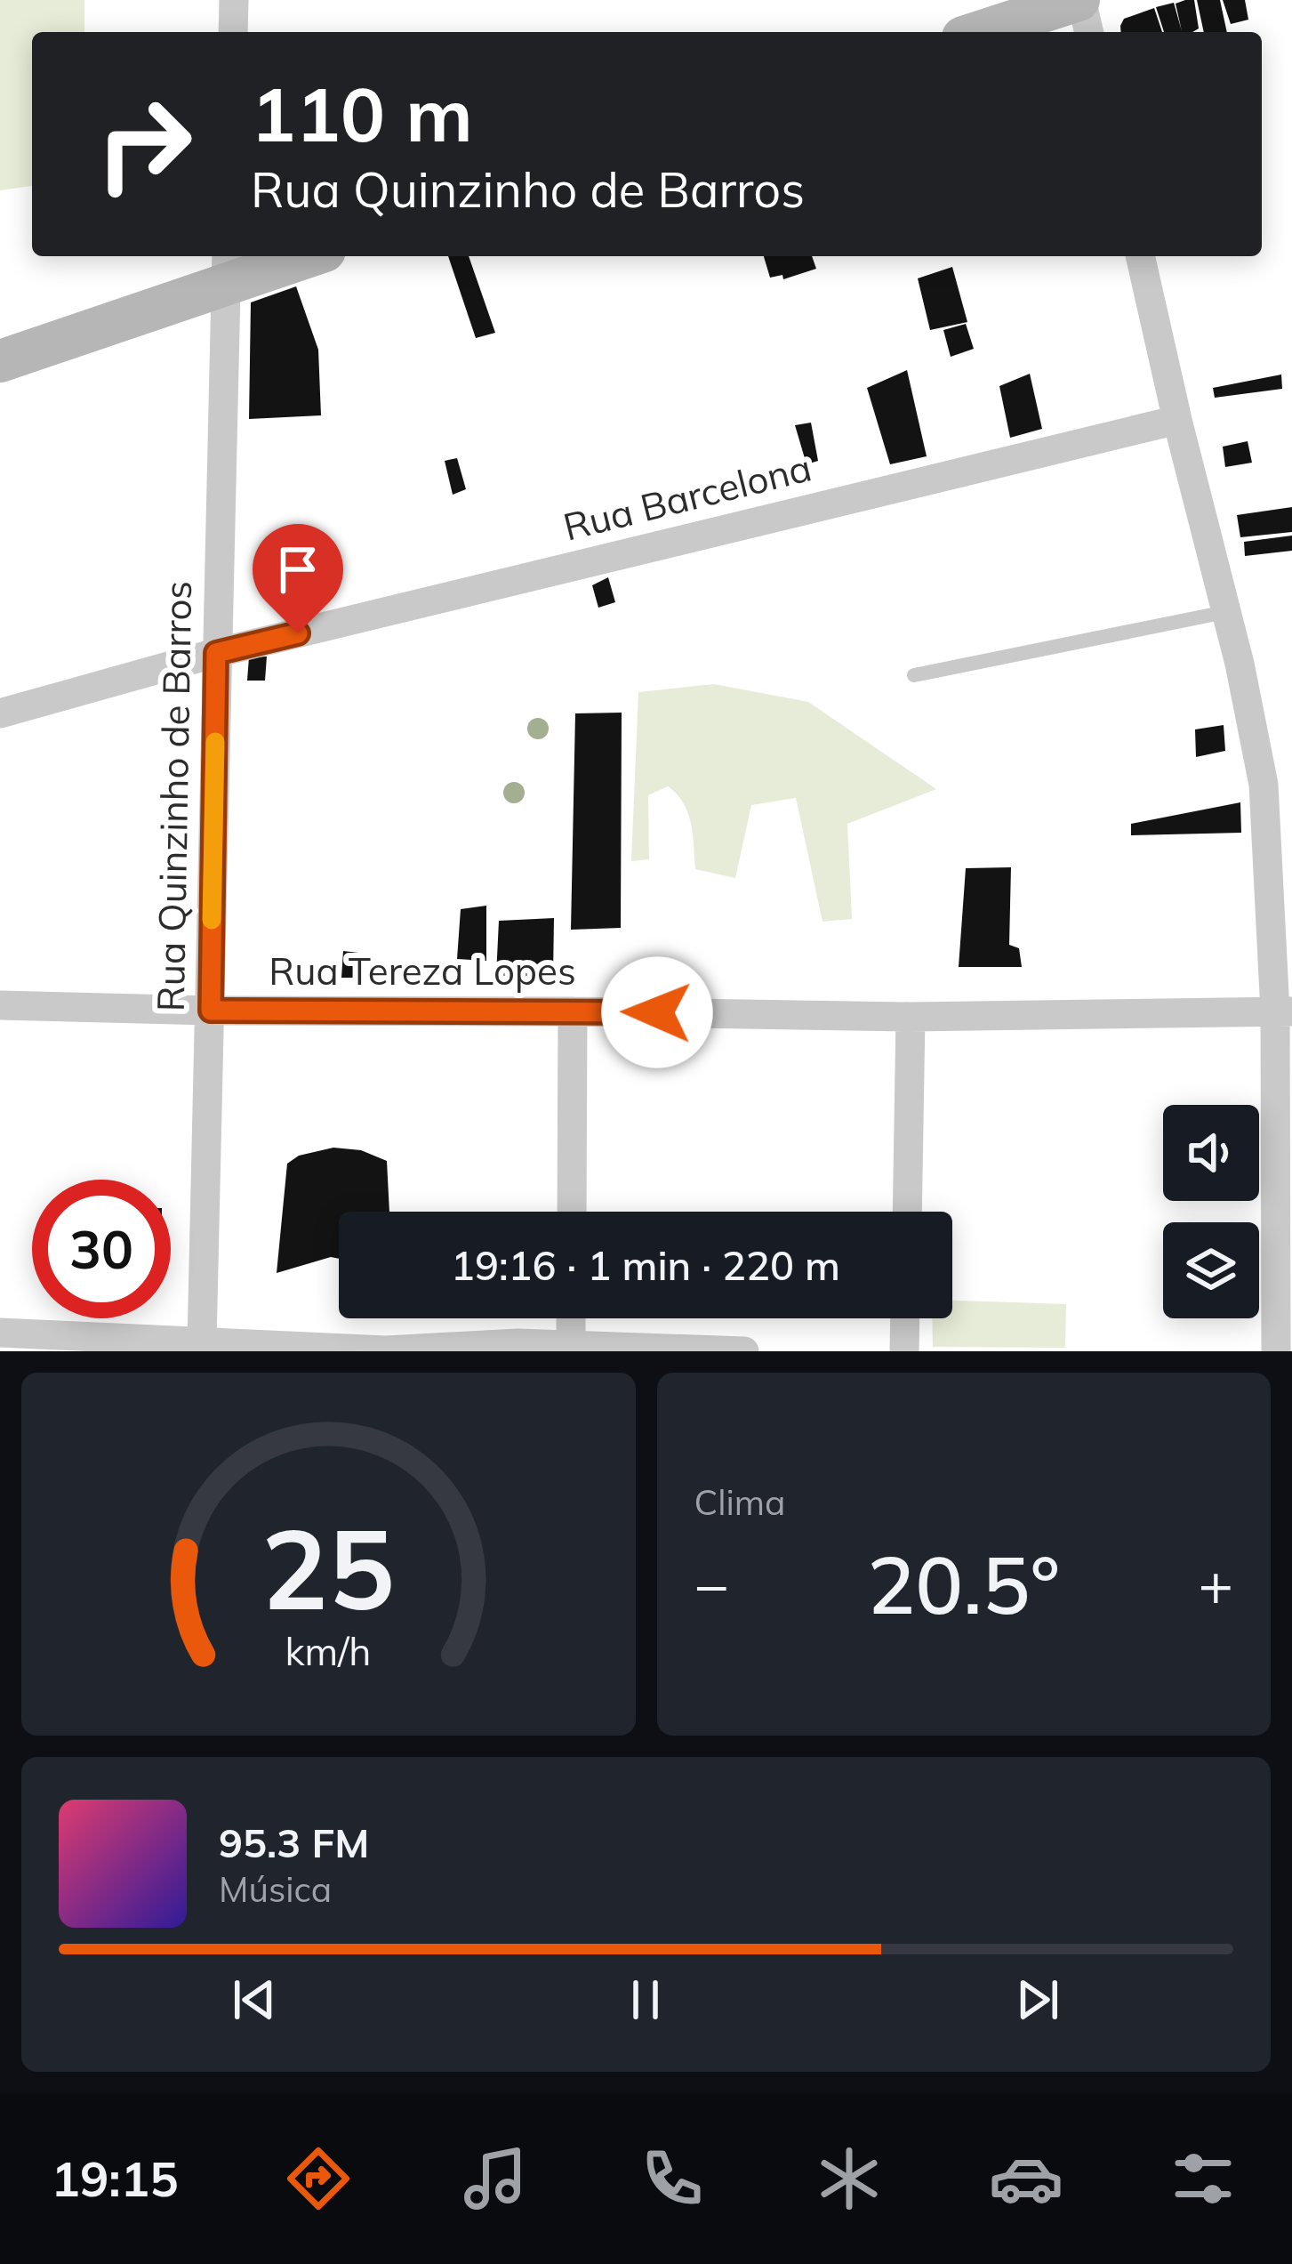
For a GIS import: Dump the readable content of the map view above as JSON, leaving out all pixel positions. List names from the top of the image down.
{
  "streets": {
    "street": ["Rua Barcelona", "Rua Quinzinho de Barros", "Rua Tereza Lopes"]
  },
  "crossings": [
    ["Rua Barcelona", "Rua Quinzinho de Barros"],
    ["Rua Quinzinho de Barros", "Rua Tereza Lopes"]
  ],
  "page": {
    "turn": ["110 m", "Rua Quinzinho de Barros"],
    "limit": "30",
    "trip": "19:16 · 1 min · 220 m",
    "tile": "Clima",
    "heat": ["−", "20.5°", "+"],
    "song": ["95.3 FM", "Música"],
    "tabs": "19:15",
    "gauge": ["25", "km/h"]
  }
}
